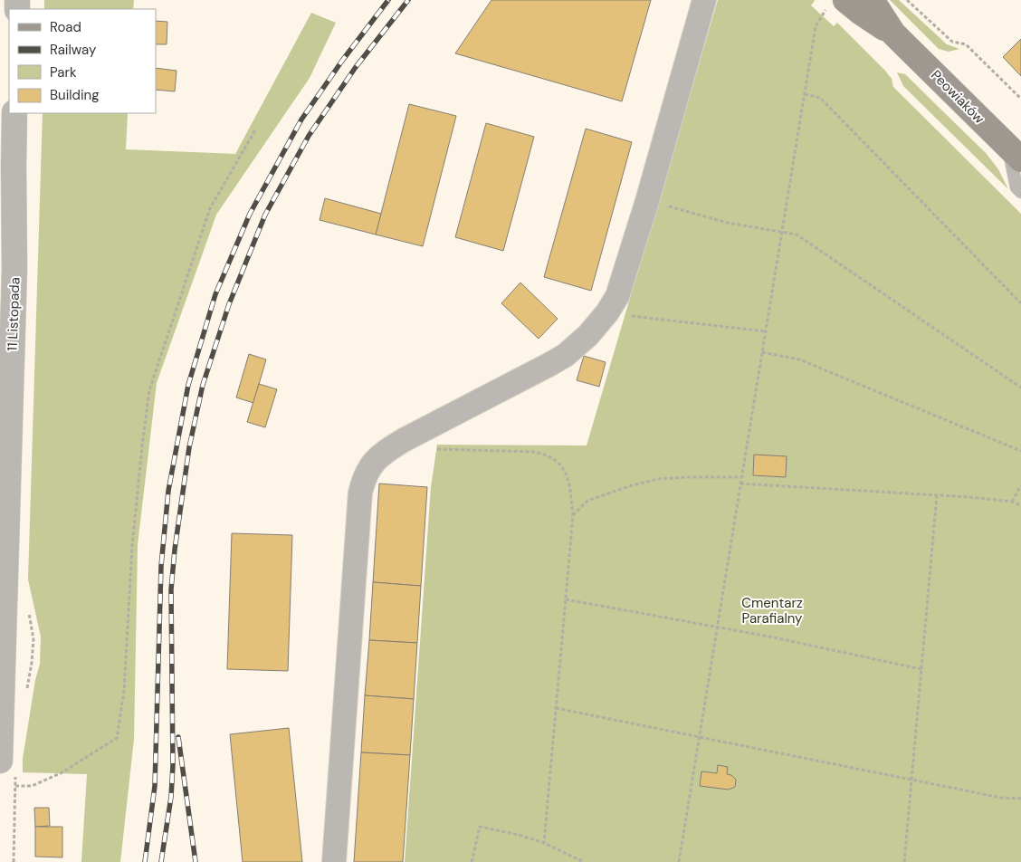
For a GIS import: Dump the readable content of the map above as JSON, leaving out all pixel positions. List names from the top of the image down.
{
  "streets": {
    "main road": ["Peowiaków"],
    "street": ["11 Listopada"]
  },
  "parks": ["Cmentarz Parafialny"],
  "legend": [
    "Road",
    "Railway",
    "Park",
    "Building"
  ]
}
